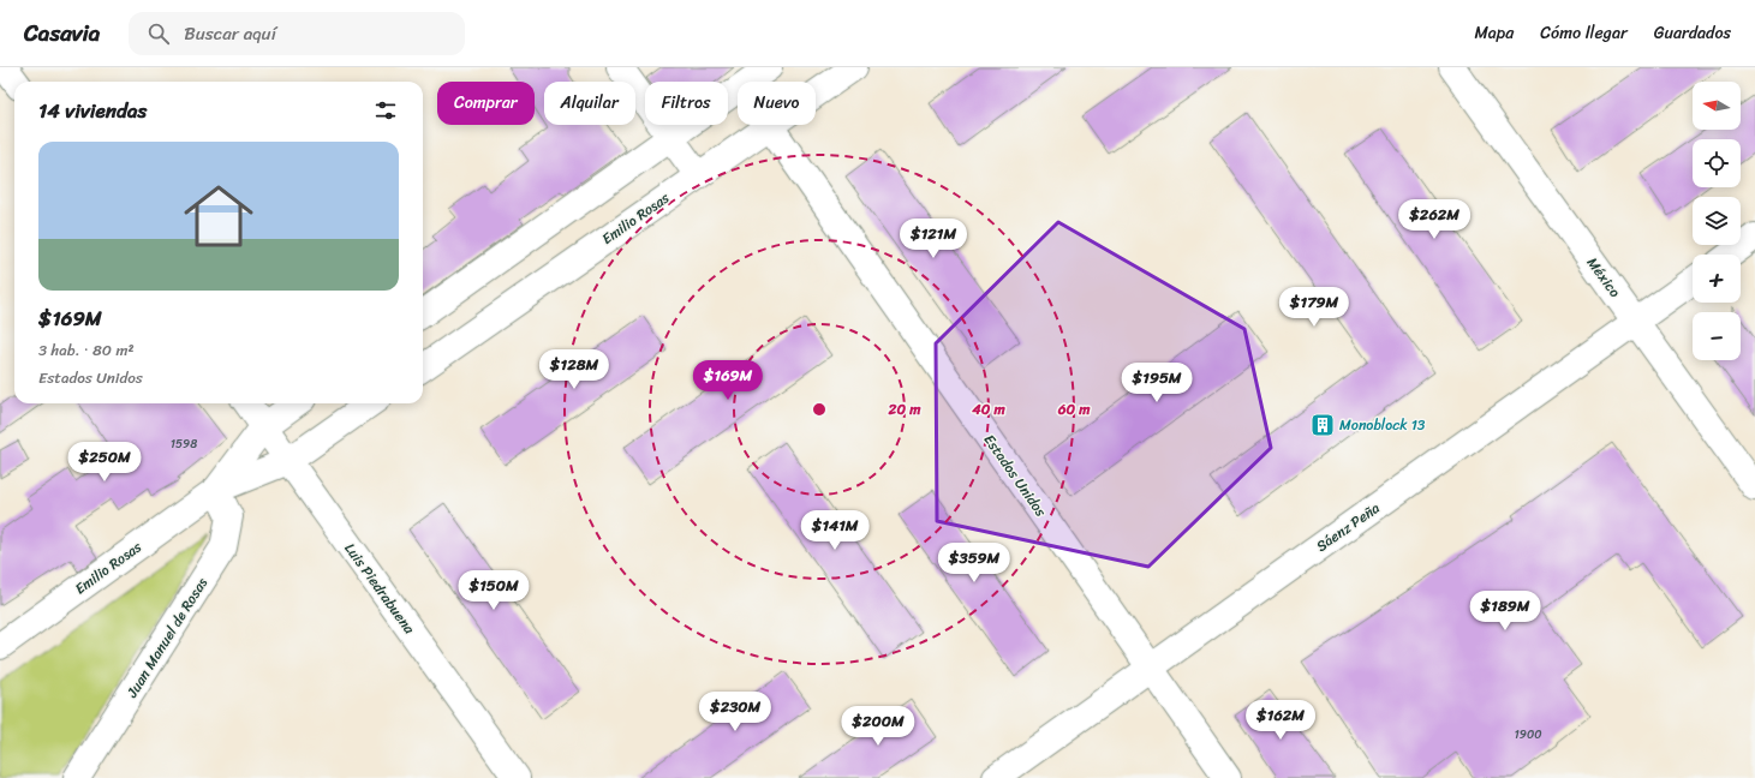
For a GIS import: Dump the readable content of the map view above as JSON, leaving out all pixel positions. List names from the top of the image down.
{
  "streets": {
    "street": [
      "Emilio Rosas",
      "México",
      "Estados Unidos",
      "Sáenz Peña",
      "Luis Piedrabuena",
      "Juan Manuel de Rosas"
    ]
  },
  "crossings": [
    ["Emilio Rosas", "Estados Unidos"],
    ["Emilio Rosas", "Luis Piedrabuena"],
    ["Emilio Rosas", "Juan Manuel de Rosas"],
    ["México", "Sáenz Peña"],
    ["Estados Unidos", "Sáenz Peña"]
  ],
  "places": {
    "building": ["Monoblock 13"]
  },
  "house_numbers": ["1598", "1900"],
  "north": "left",
  "page": {
    "header": "Casavia",
    "search": "Buscar aquí",
    "nav": ["Mapa", "Cómo llegar", "Guardados"],
    "map_buttons": ["+", "−"],
    "chip": [
      "Comprar",
      "Alquilar",
      "Filtros",
      "Nuevo"
    ],
    "heading": "14 viviendas",
    "list": [
      {
        "name": "$169M",
        "note": "3 hab. · 80 m² · Estados Unidos"
      }
    ],
    "price": [
      "$262M",
      "$121M",
      "$179M",
      "$128M",
      "$169M",
      "$195M",
      "$250M",
      "$141M",
      "$359M",
      "$150M",
      "$189M",
      "$230M",
      "$162M",
      "$200M"
    ]
  },
  "rings": ["20 m", "40 m", "60 m"]
}
